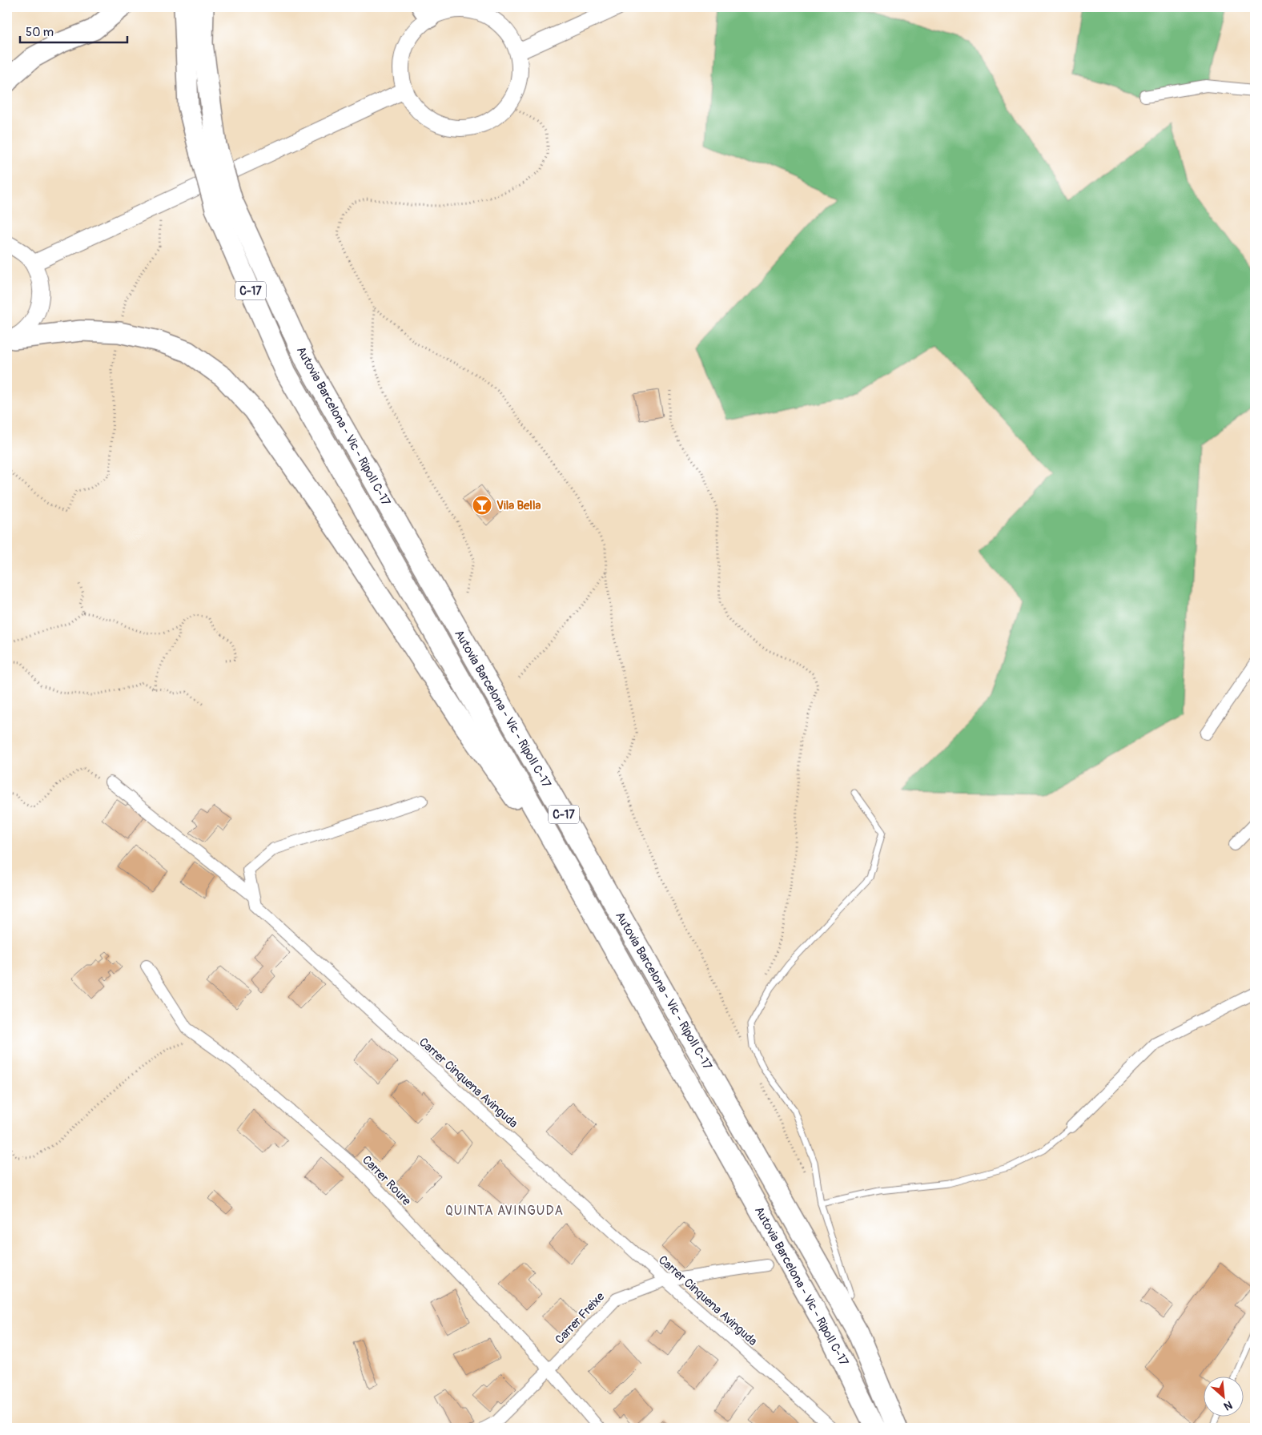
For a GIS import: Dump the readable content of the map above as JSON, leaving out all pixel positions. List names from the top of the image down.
{
  "streets": {
    "highway": ["C-17", "Autovia Barcelona - Vic - Ripoll C-17"],
    "street": ["Carrer Cinquena Avinguda", "Carrer Roure", "Carrer Freixe"]
  },
  "crossings": [
    ["Carrer Cinquena Avinguda", "Carrer Freixe"],
    ["Carrer Roure", "Carrer Freixe"]
  ],
  "districts": ["QUINTA AVINGUDA"],
  "places": {
    "bar": ["Vila Bella"]
  },
  "scale_bar": "50 m",
  "north": "bottom right"
}
